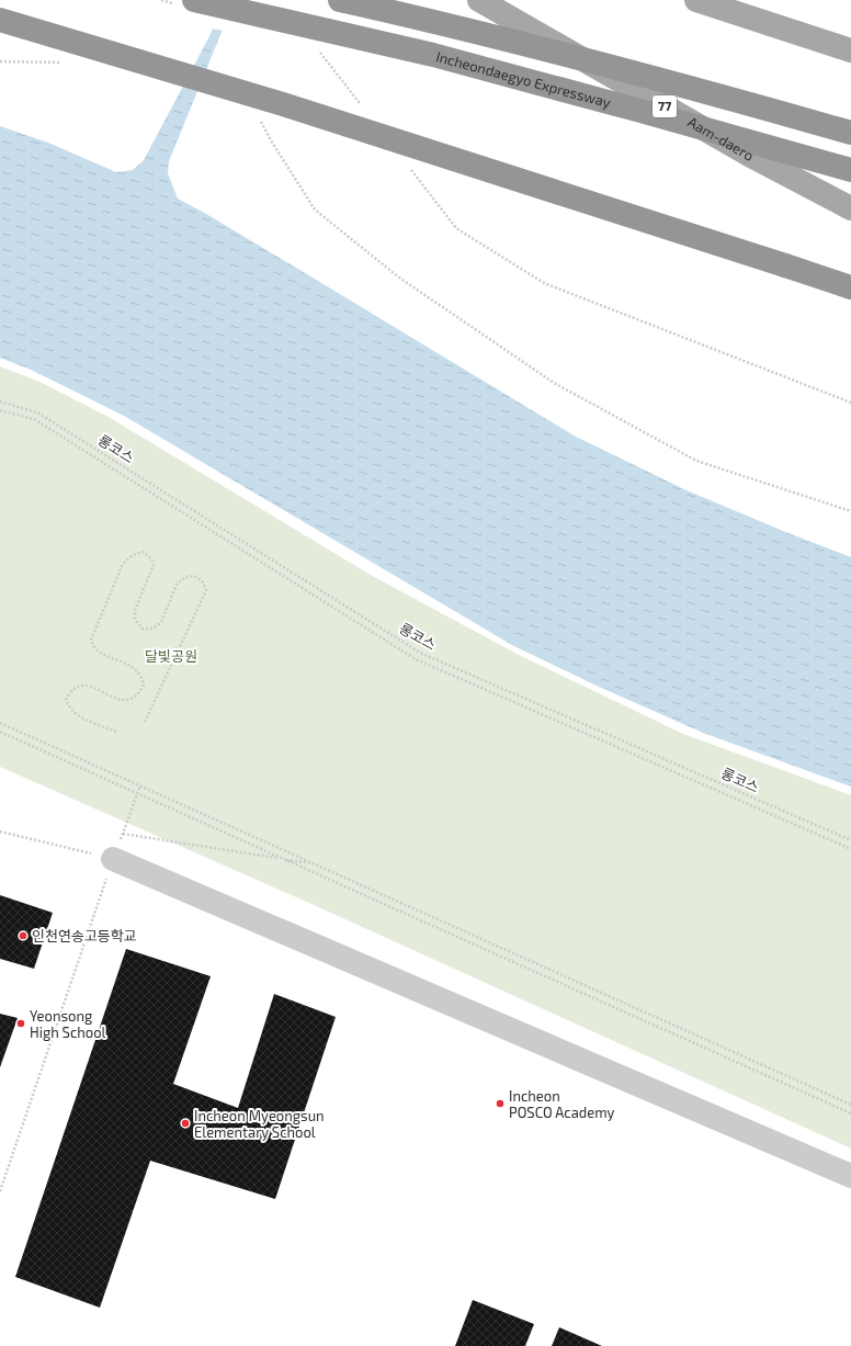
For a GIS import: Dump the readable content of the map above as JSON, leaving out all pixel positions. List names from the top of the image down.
{
  "streets": {
    "highway": ["Incheondaegyo Expressway"],
    "main road": ["77", "Aam-daero"],
    "path": ["롱코스"]
  },
  "parks": ["달빛공원"],
  "places": [
    "인천연송고등학교",
    "Yeonsong High School",
    "Incheon POSCO Academy",
    "Incheon Myeongsun Elementary School"
  ]
}
